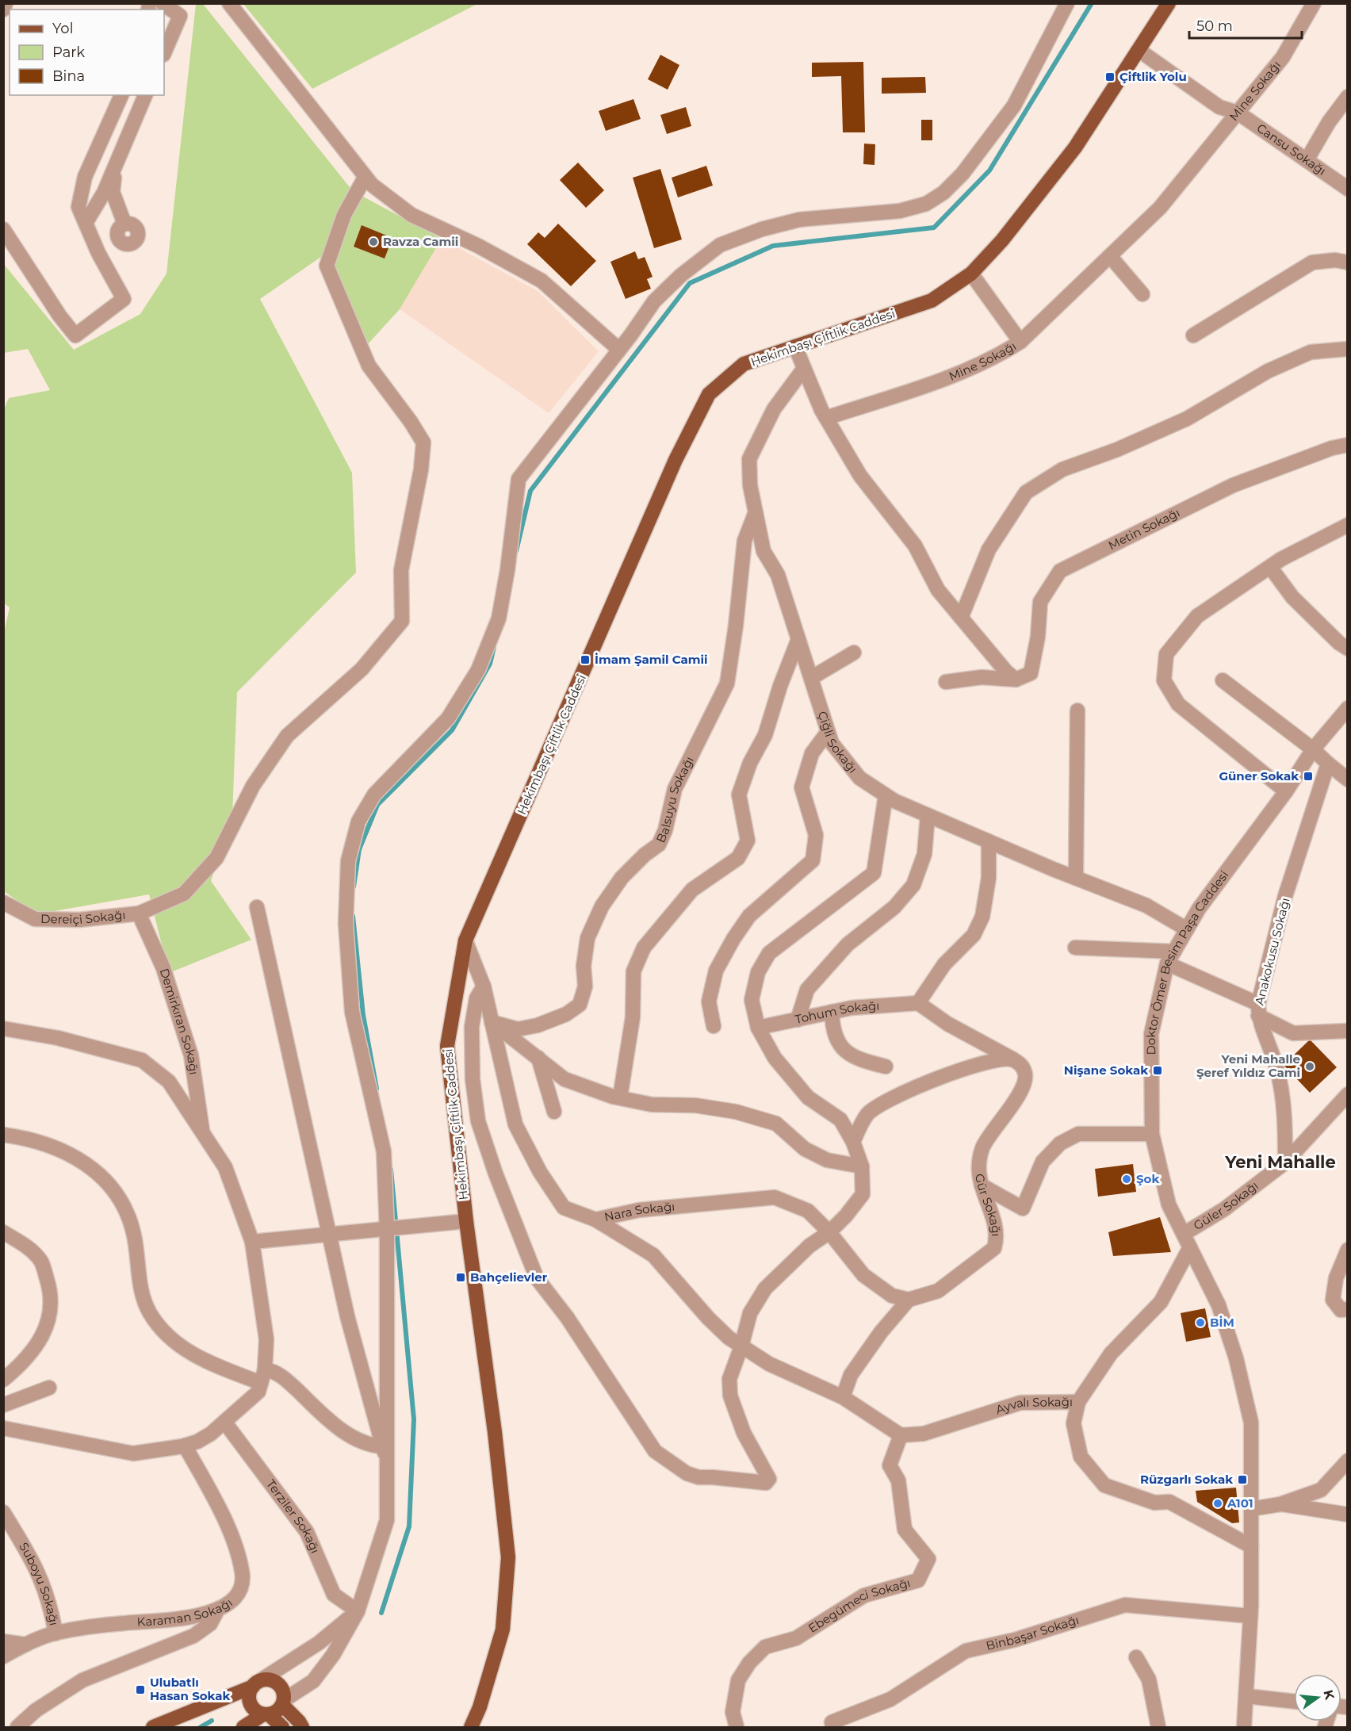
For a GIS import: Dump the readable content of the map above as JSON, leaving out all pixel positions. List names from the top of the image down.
{
  "streets": {
    "main road": ["Hekimbaşı Çiftlik Caddesi"],
    "street": [
      "Mine Sokağı",
      "Cansu Sokağı",
      "Metin Sokağı",
      "Çiğli Sokağı",
      "Balsuyu Sokağı",
      "Dereiçi Sokağı",
      "Anakokusu Sokağı",
      "Doktor Ömer Besim Paşa Caddesi",
      "Tohum Sokağı",
      "Demirkıran Sokağı",
      "Gür Sokağı",
      "Güler Sokağı",
      "Nara Sokağı",
      "Ayvalı Sokağı",
      "Terziler Sokağı",
      "Suboyu Sokağı",
      "Ebegümeci Sokağı",
      "Karaman Sokağı",
      "Binbaşar Sokağı"
    ]
  },
  "crossings": [
    ["Mine Sokağı", "Cansu Sokağı"],
    ["Cansu Sokağı", "Hekimbaşı Çiftlik Caddesi"],
    ["Hekimbaşı Çiftlik Caddesi", "Nara Sokağı"],
    ["Çiğli Sokağı", "Balsuyu Sokağı"],
    ["Çiğli Sokağı", "Doktor Ömer Besim Paşa Caddesi"],
    ["Balsuyu Sokağı", "Nara Sokağı"],
    ["Dereiçi Sokağı", "Demirkıran Sokağı"],
    ["Anakokusu Sokağı", "Güler Sokağı"],
    ["Doktor Ömer Besim Paşa Caddesi", "Güler Sokağı"],
    ["Doktor Ömer Besim Paşa Caddesi", "Ayvalı Sokağı"],
    ["Doktor Ömer Besim Paşa Caddesi", "Binbaşar Sokağı"],
    ["Gür Sokağı", "Nara Sokağı"],
    ["Ayvalı Sokağı", "Ebegümeci Sokağı"],
    ["Suboyu Sokağı", "Karaman Sokağı"]
  ],
  "districts": ["Yeni Mahalle"],
  "places": {
    "transit": [
      "Çiftlik Yolu",
      "İmam Şamil Camii",
      "Güner Sokak",
      "Nişane Sokak",
      "Bahçelievler",
      "Rüzgarlı Sokak",
      "Ulubatlı Hasan Sokak"
    ],
    "other": [
      "Ravza Camii",
      "Yeni Mahalle Şeref Yıldız Cami",
      "Şok",
      "BİM",
      "A101"
    ]
  },
  "legend": ["Yol", "Park", "Bina"],
  "scale_bar": "50 m",
  "north": "right"
}
